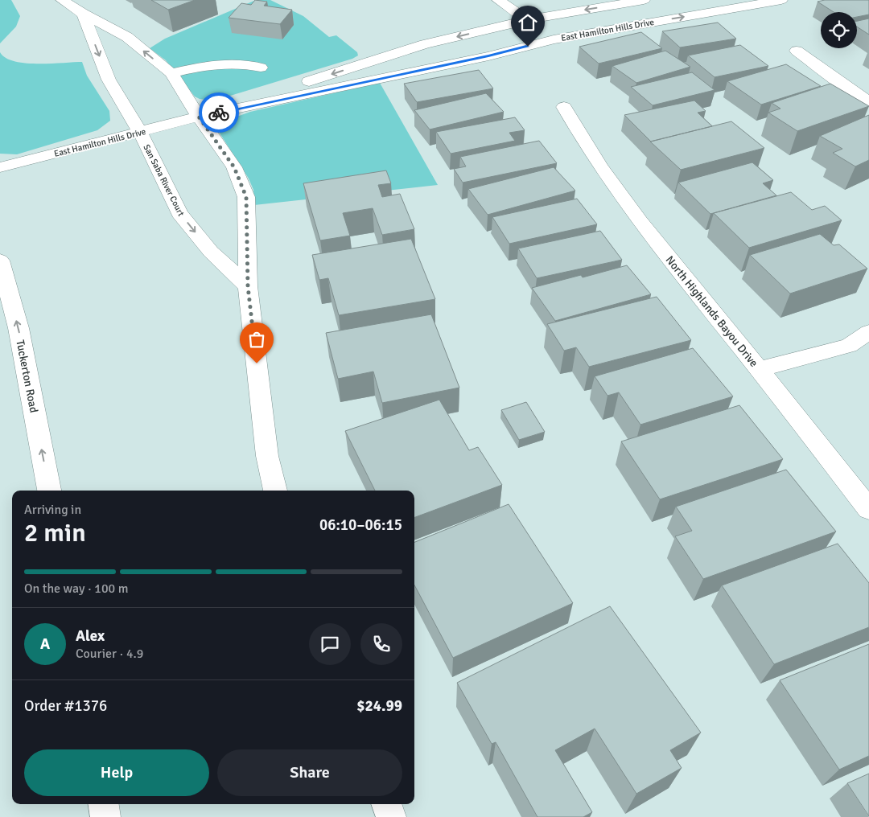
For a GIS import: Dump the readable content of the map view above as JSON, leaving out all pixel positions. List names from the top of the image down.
{
  "streets": {
    "street": [
      "East Hamilton Hills Drive",
      "San Saba River Court",
      "North Highlands Bayou Drive",
      "Tuckerton Road"
    ]
  },
  "crossings": [
    ["East Hamilton Hills Drive", "San Saba River Court"]
  ],
  "one_way": ["Tuckerton Road"],
  "page": {
    "heading": ["2 min", "Arriving in", "06:10–06:15"],
    "panel": [
      "Alex",
      "Courier · 4.9",
      "Order #1376",
      "$24.99"
    ],
    "bar": "On the way · 100 m",
    "round": "A",
    "buttons": ["Help", "Share"]
  }
}
